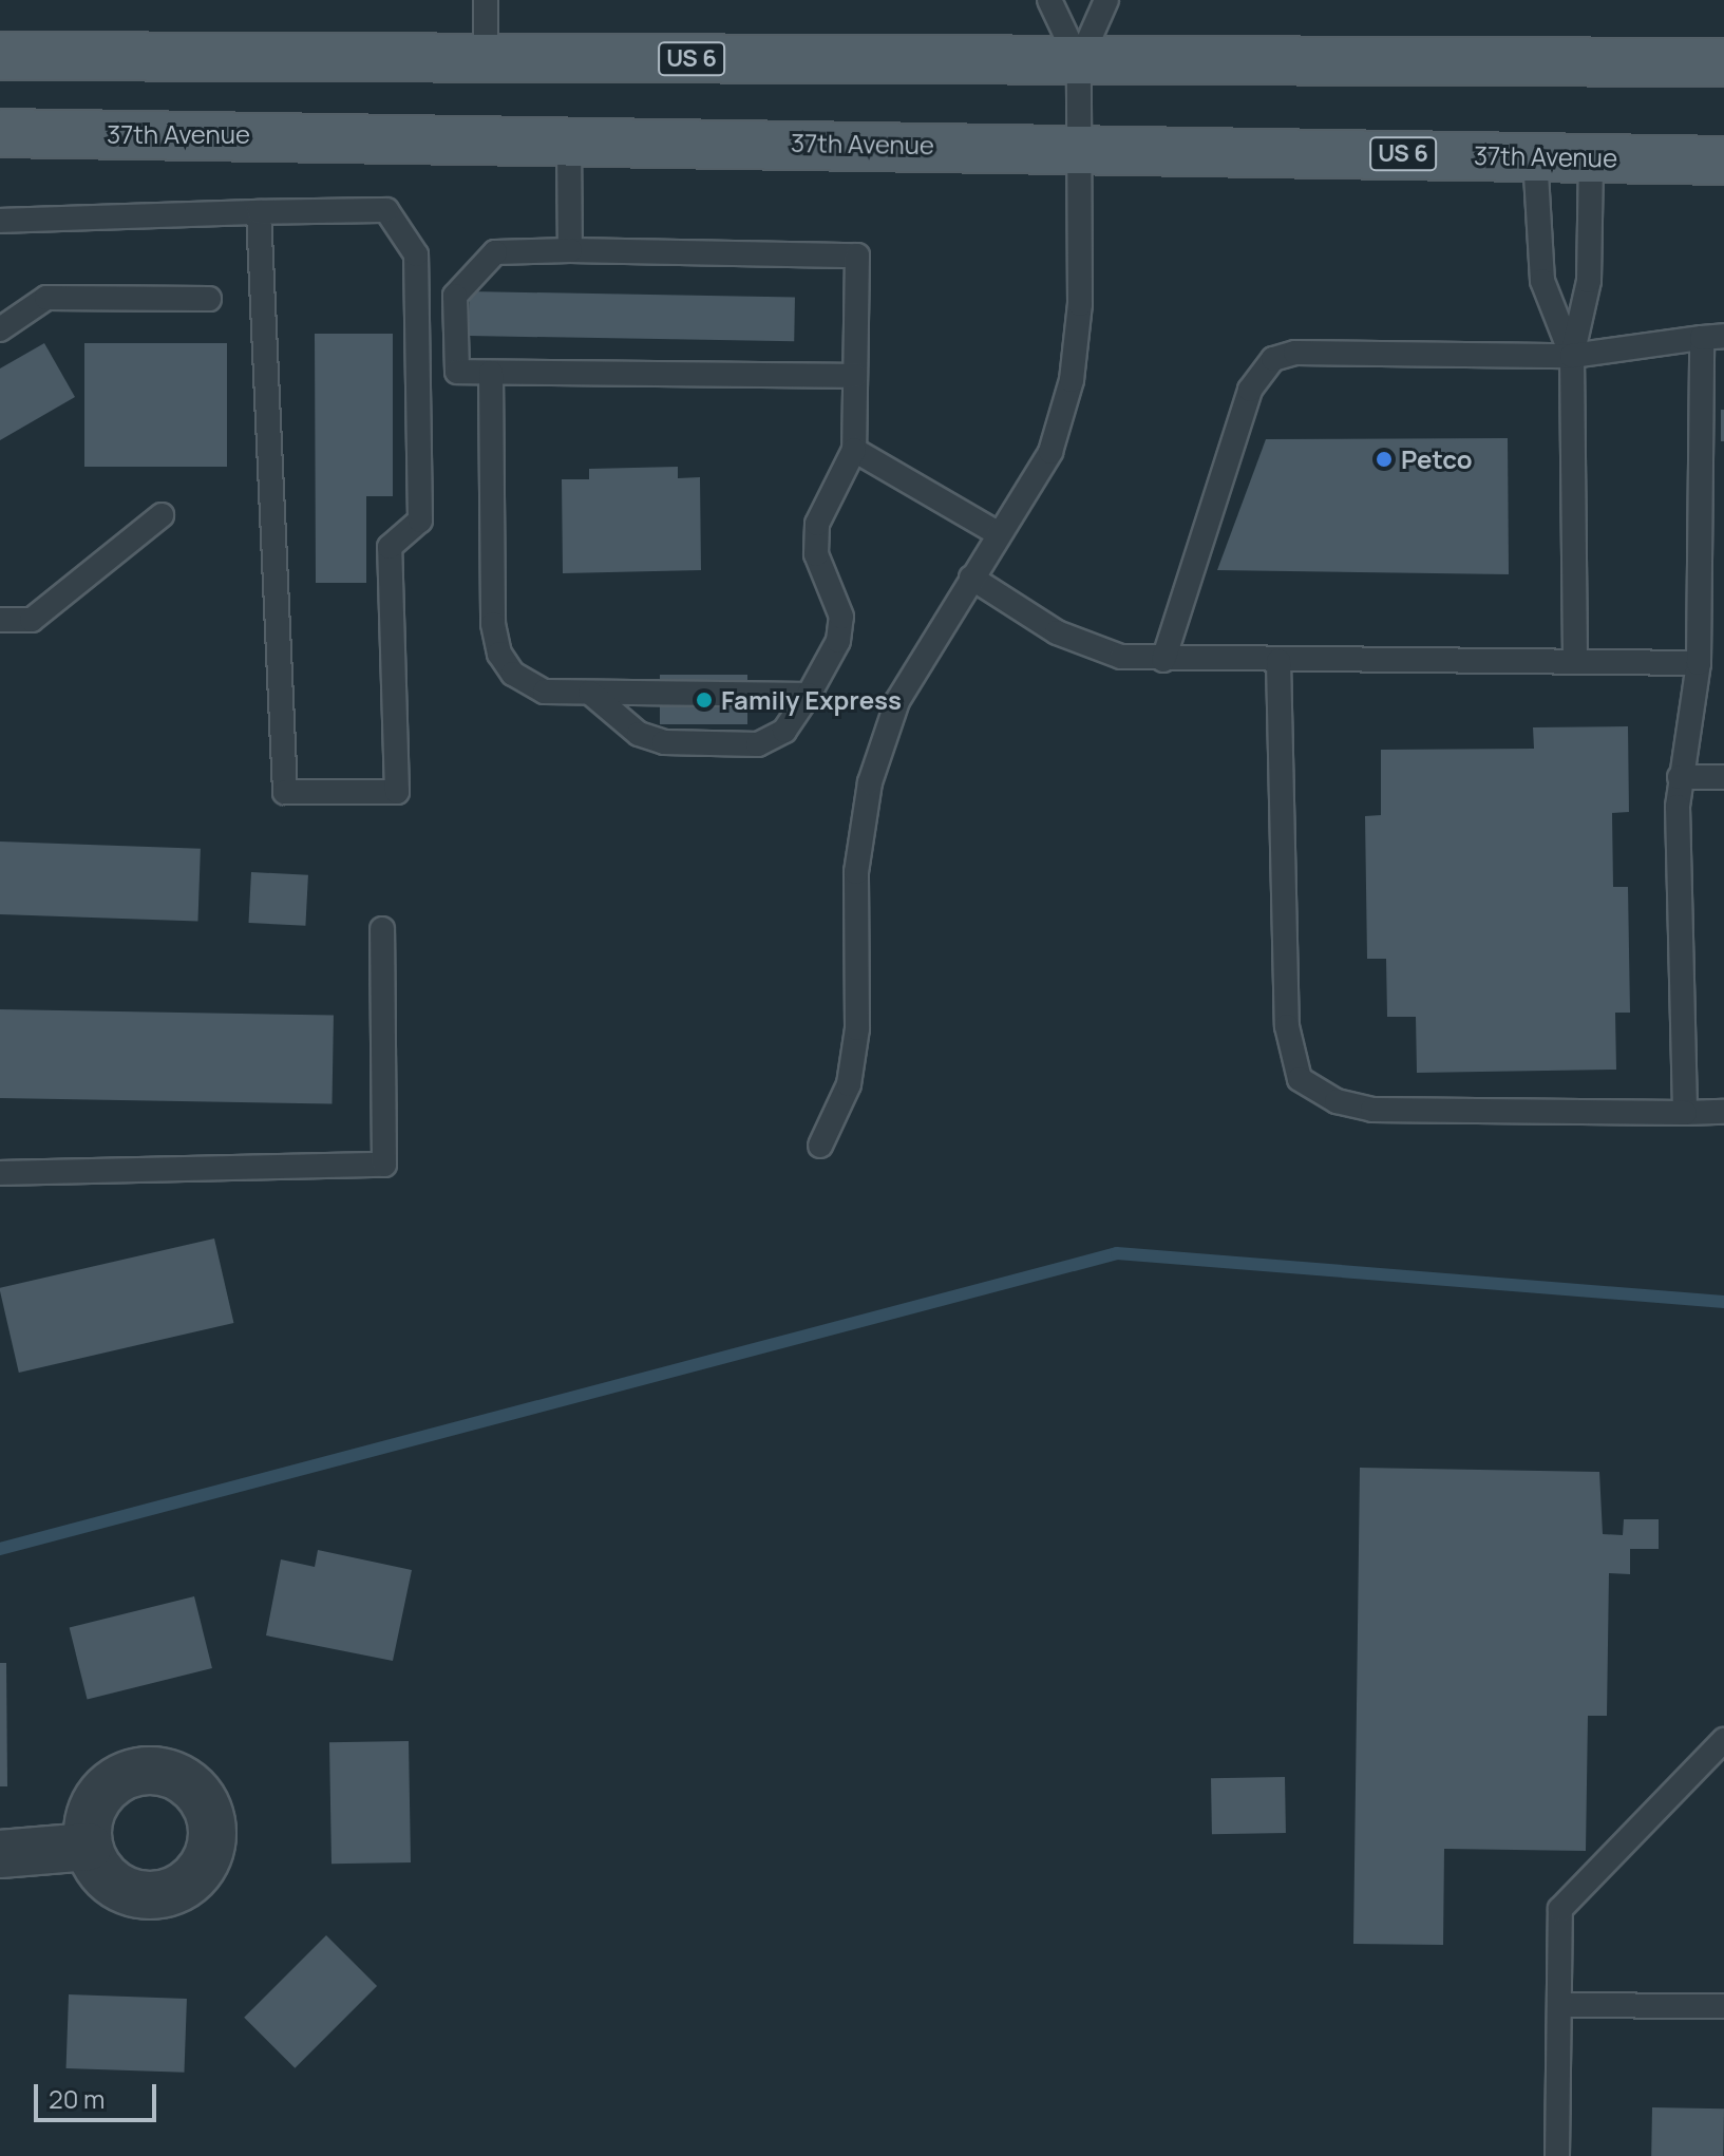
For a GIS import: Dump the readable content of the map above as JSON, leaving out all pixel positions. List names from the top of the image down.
{
  "streets": {
    "main road": ["US 6", "37th Avenue"]
  },
  "places": ["Petco", "Family Express"],
  "scale_bar": "20 m"
}
